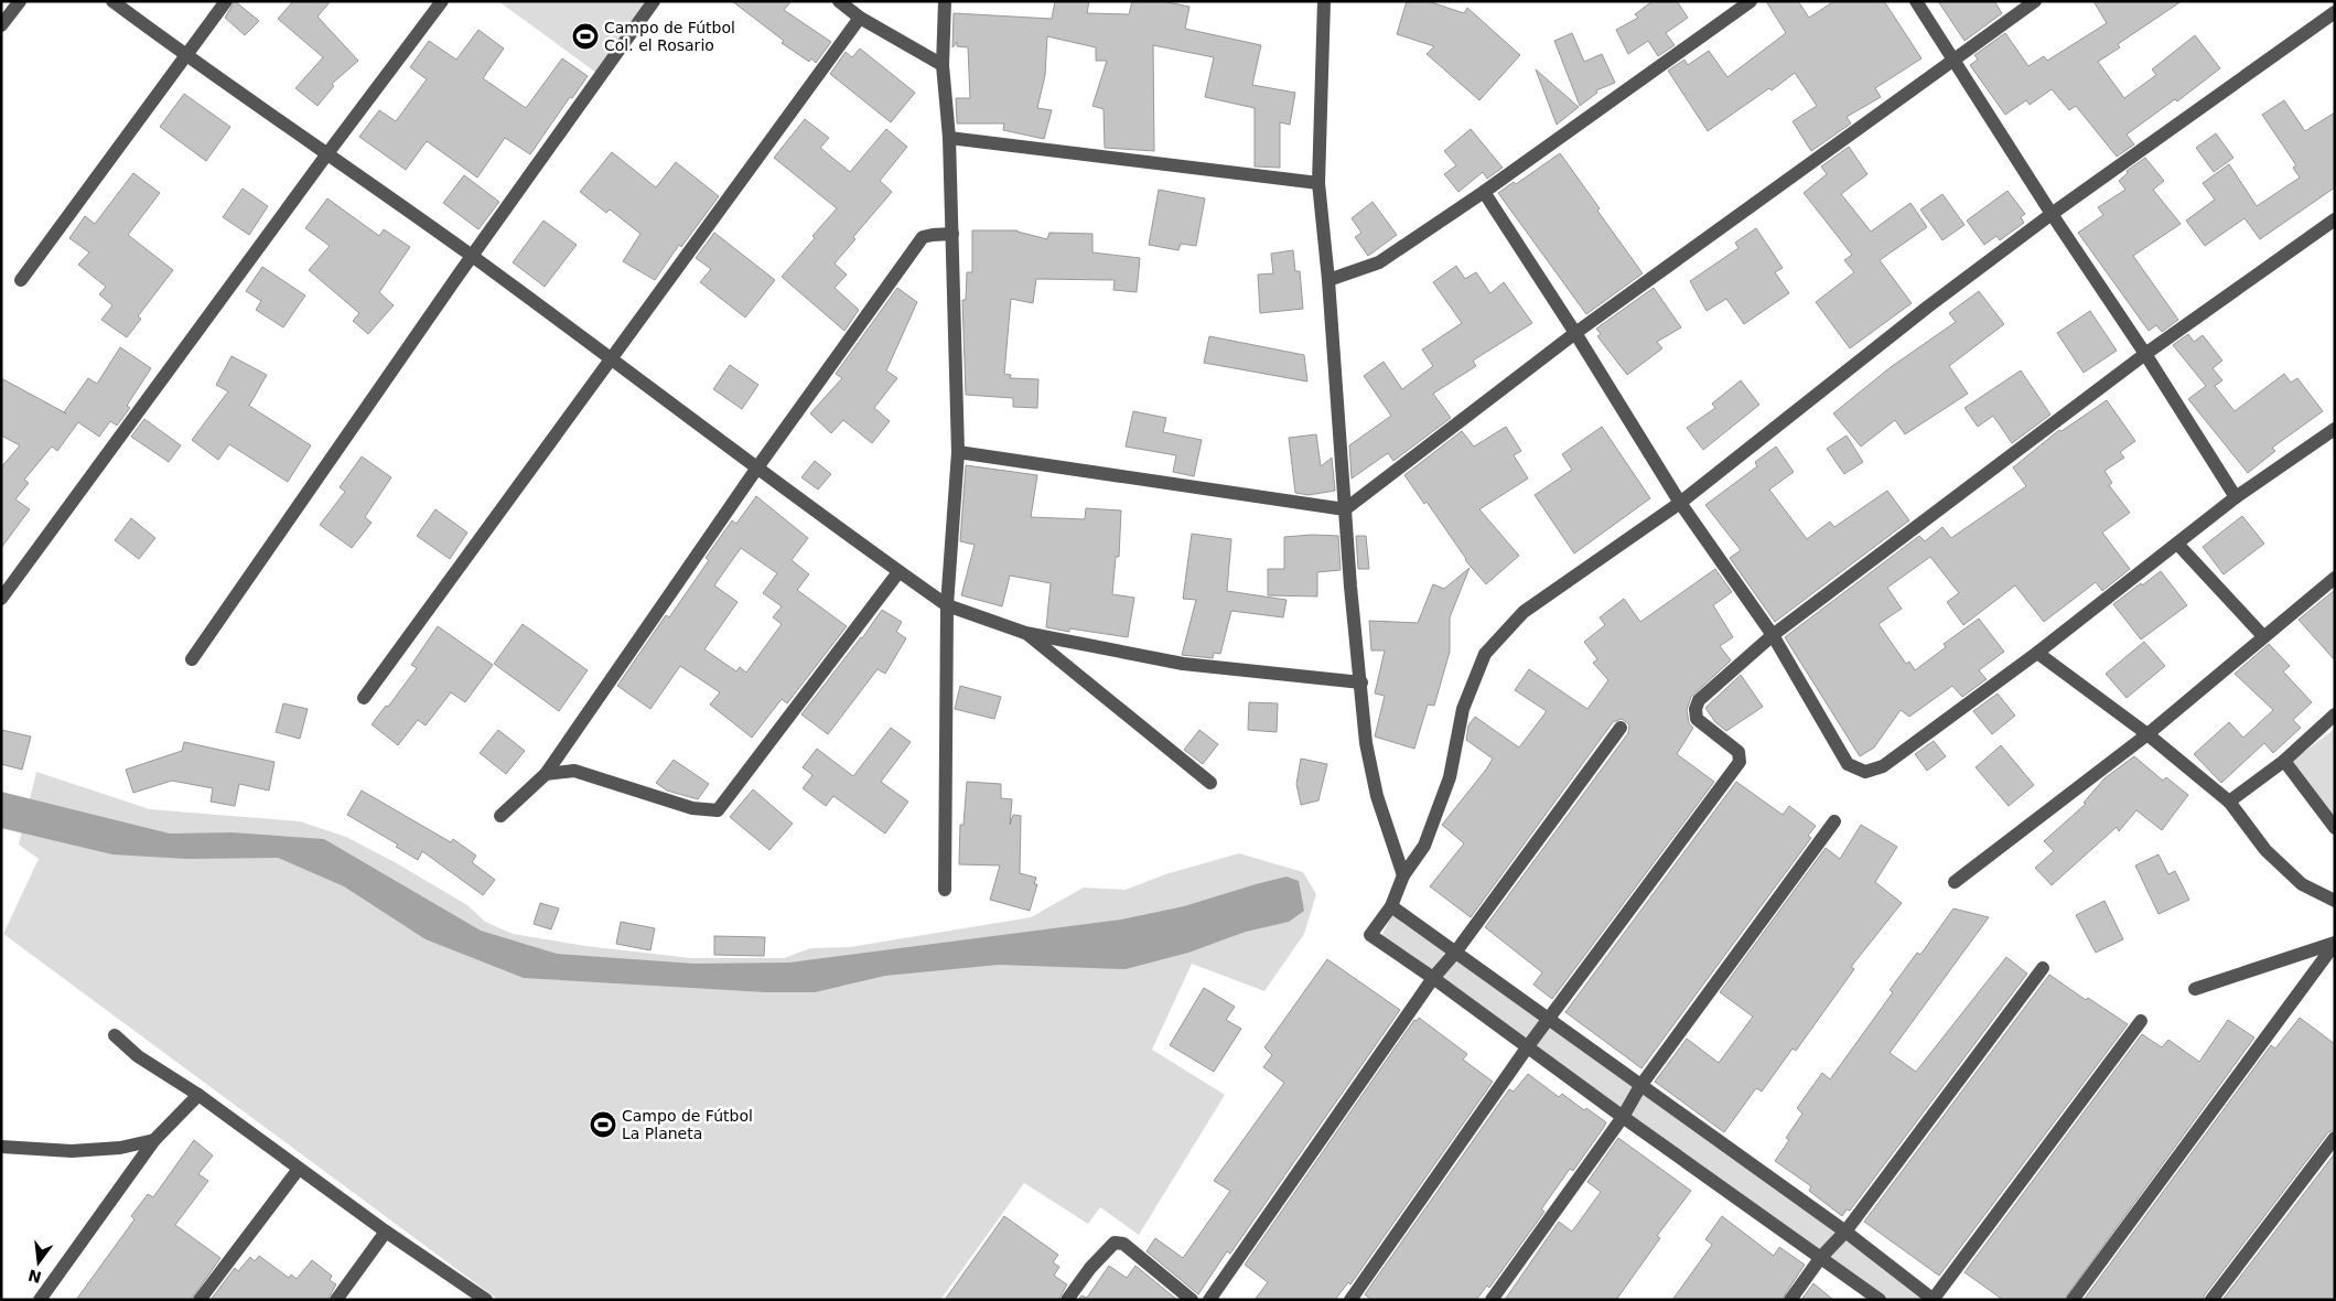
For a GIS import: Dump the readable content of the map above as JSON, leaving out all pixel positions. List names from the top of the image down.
{
  "places": {
    "sports": ["Campo de Fútbol Col. el Rosario", "Campo de Fútbol La Planeta"]
  },
  "north": "bottom"
}
